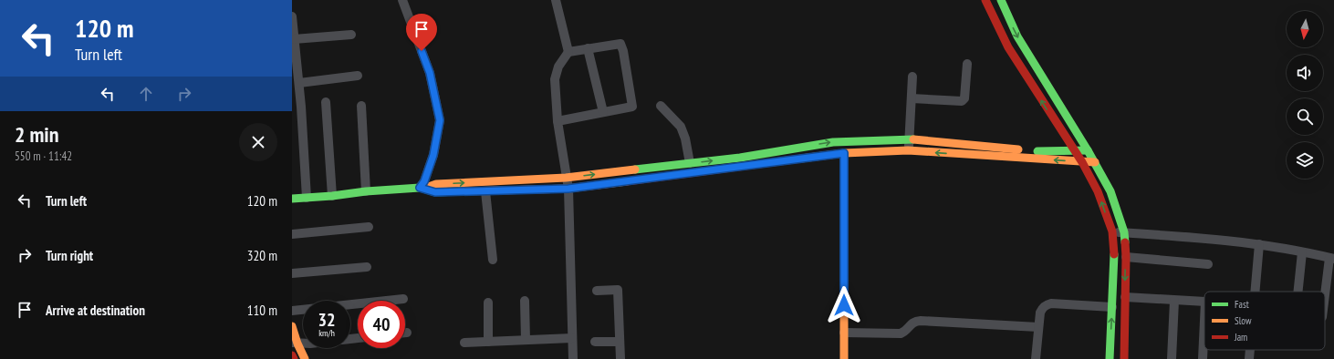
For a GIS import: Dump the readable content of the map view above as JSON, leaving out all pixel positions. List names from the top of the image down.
{
  "legend": ["Fast", "Slow", "Jam"],
  "north": "bottom",
  "page": {
    "turn": ["120 m", "Turn left"],
    "heading": ["2 min", "550 m · 11:42"],
    "list": [
      {
        "name": "Turn left",
        "value": "120 m"
      },
      {
        "name": "Turn right",
        "value": "320 m"
      },
      {
        "name": "Arrive at destination",
        "value": "110 m"
      }
    ],
    "speed": "32 km/h",
    "limit": "40"
  }
}
